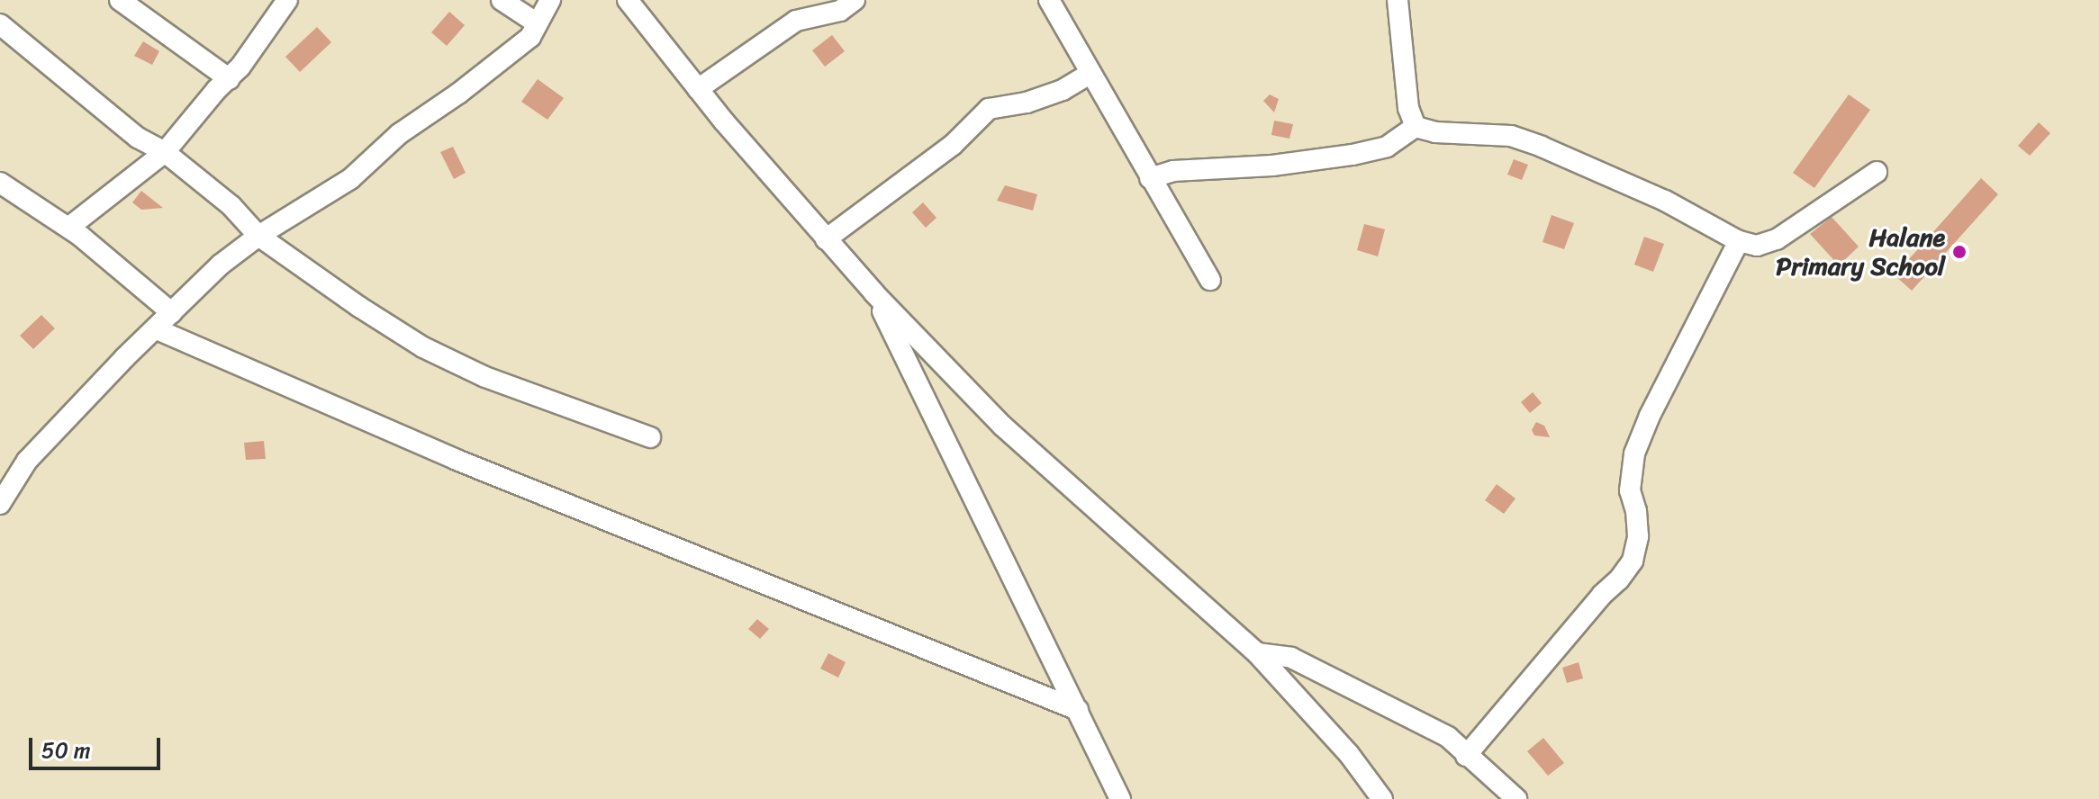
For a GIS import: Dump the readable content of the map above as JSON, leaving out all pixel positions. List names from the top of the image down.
{
  "places": ["Halane Primary School"],
  "scale_bar": "50 m"
}
